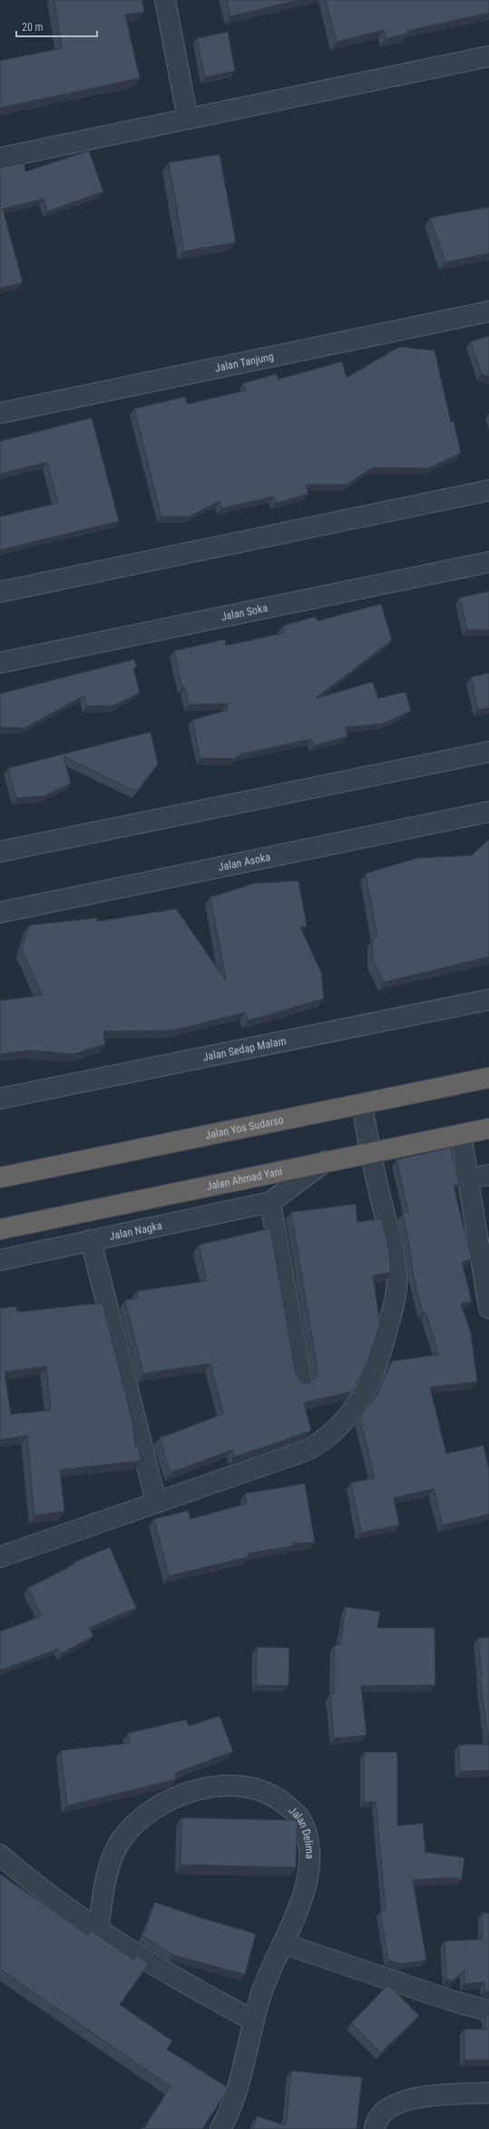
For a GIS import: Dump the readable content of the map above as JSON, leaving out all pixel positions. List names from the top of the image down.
{
  "streets": {
    "highway": ["Jalan Yos Sudarso", "Jalan Ahmad Yani"],
    "street": [
      "Jalan Tanjung",
      "Jalan Soka",
      "Jalan Asoka",
      "Jalan Sedap Malam",
      "Jalan Nagka",
      "Jalan Delima"
    ]
  },
  "scale_bar": "20 m"
}
